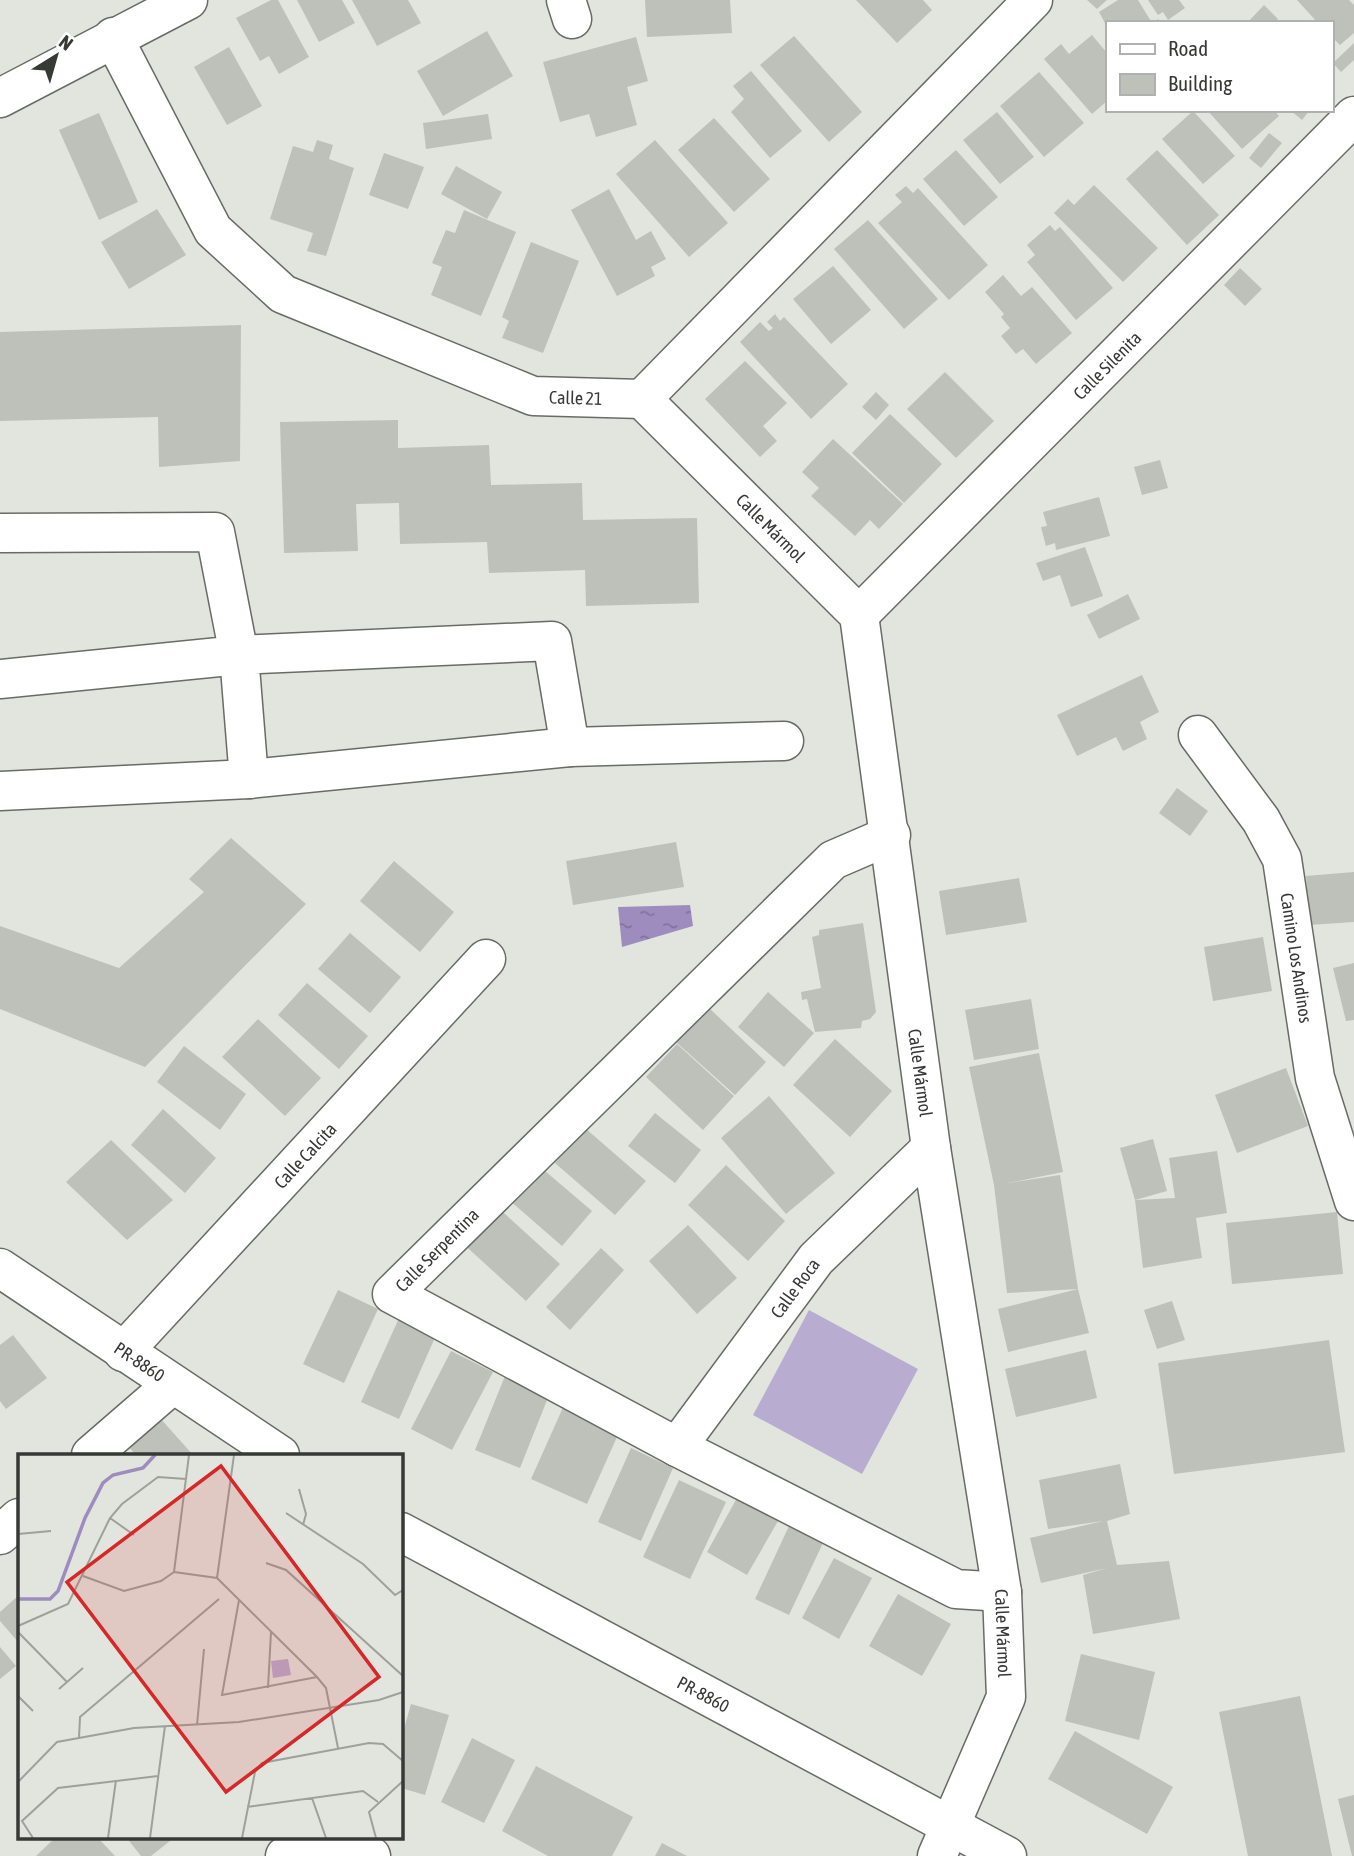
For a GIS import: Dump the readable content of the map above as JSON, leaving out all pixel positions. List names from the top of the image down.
{
  "streets": {
    "street": [
      "Calle Silenita",
      "Calle 21",
      "Calle Mármol",
      "Camino Los Andinos",
      "Calle Calcita",
      "Calle Serpentina",
      "Calle Roca",
      "PR-8860"
    ]
  },
  "crossings": [
    ["Calle Silenita", "Calle Mármol"],
    ["Calle 21", "Calle Mármol"],
    ["Calle Mármol", "Calle Serpentina"],
    ["Calle Mármol", "Calle Roca"],
    ["Calle Mármol", "PR-8860"],
    ["Calle Calcita", "PR-8860"],
    ["Calle Serpentina", "Calle Roca"]
  ],
  "legend": ["Road", "Building"],
  "north": "top right"
}
